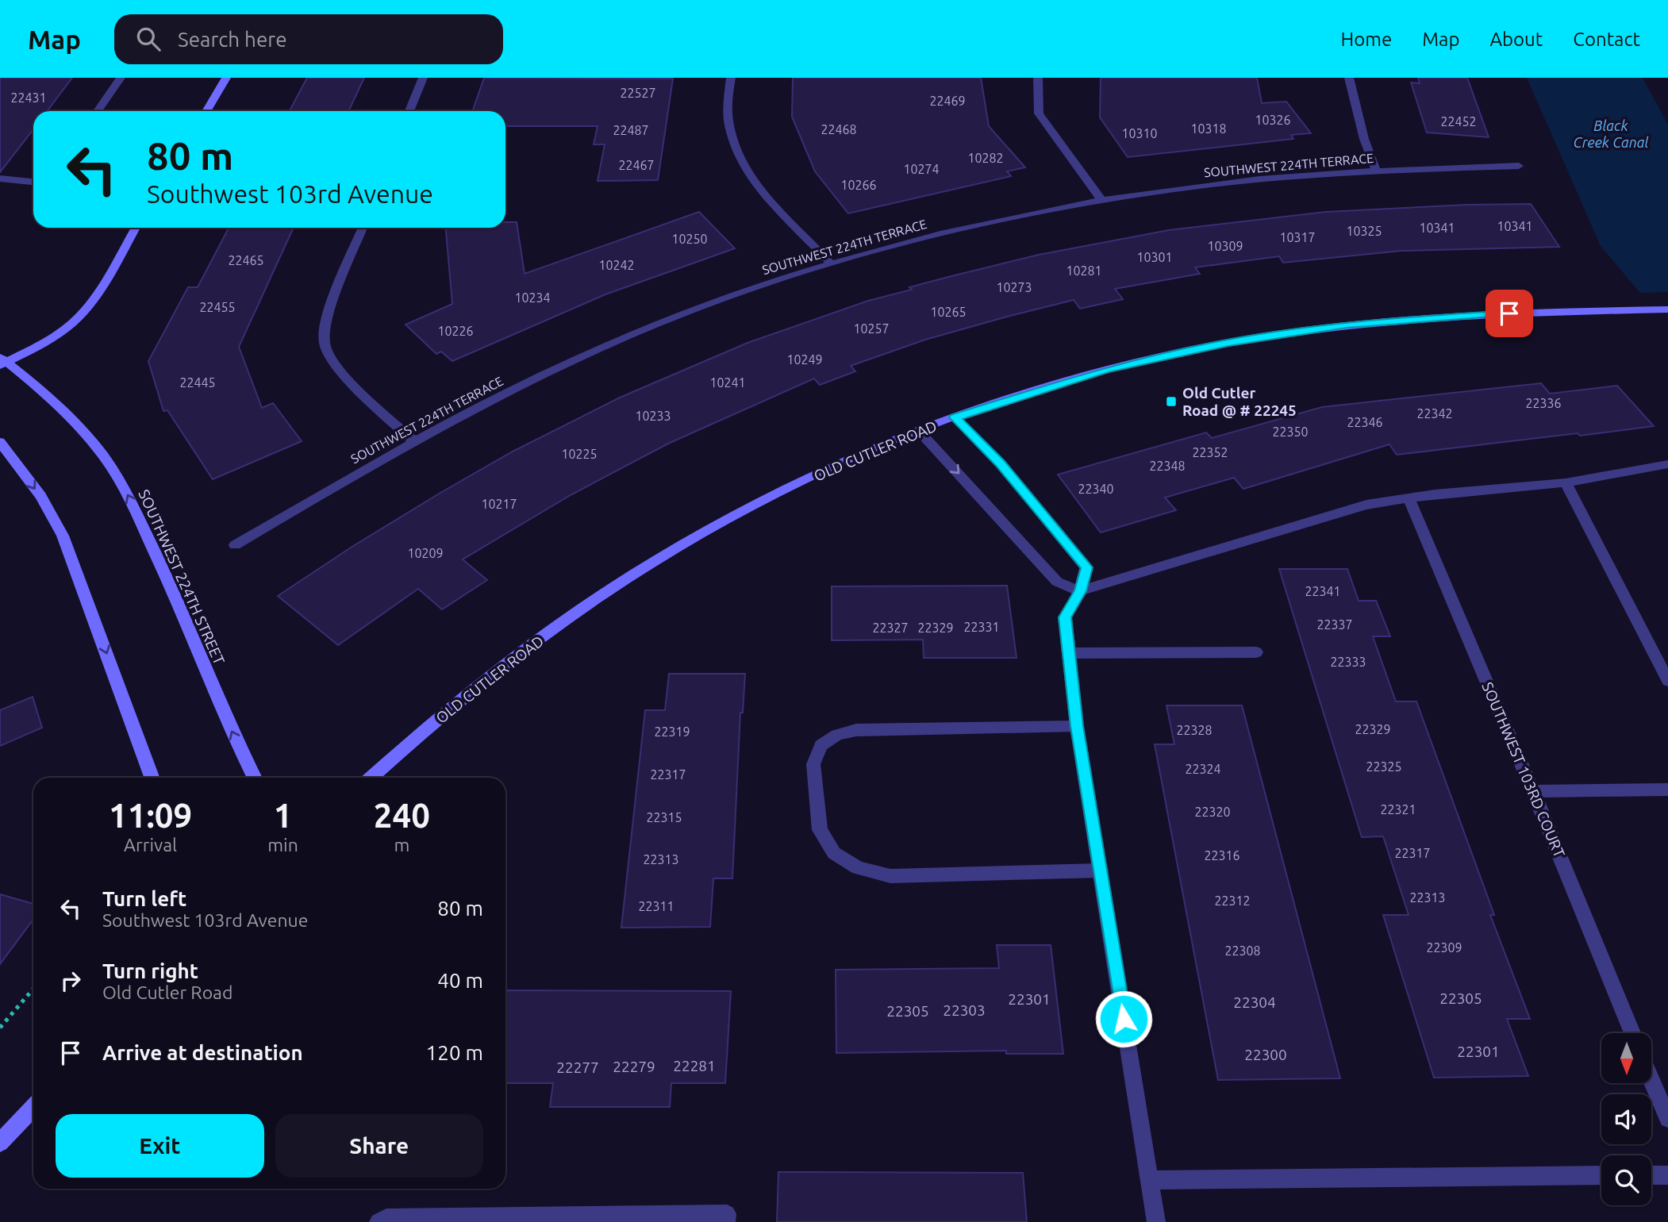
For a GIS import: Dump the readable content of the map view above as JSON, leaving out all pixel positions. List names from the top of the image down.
{
  "streets": {
    "street": [
      "SOUTHWEST 224TH TERRACE",
      "OLD CUTLER ROAD",
      "SOUTHWEST 224TH STREET",
      "SOUTHWEST 103RD COURT"
    ]
  },
  "water": ["Black Creek Canal"],
  "places": {
    "transit": ["Old Cutler Road @ # 22245"]
  },
  "house_numbers": [
    "22527",
    "22431",
    "22469",
    "10326",
    "22452",
    "10318",
    "22468",
    "22487",
    "10310",
    "10282",
    "22467",
    "10274",
    "10266",
    "10341",
    "10341",
    "10325",
    "10317",
    "10250",
    "10309",
    "10301",
    "22465",
    "10242",
    "10281",
    "10273",
    "10234",
    "22455",
    "10265",
    "10257",
    "10226",
    "10249",
    "22445",
    "10241",
    "22336",
    "22342",
    "10233",
    "22346",
    "22350",
    "22352",
    "10225",
    "22348",
    "22340",
    "10217",
    "10209",
    "22341",
    "22337",
    "22331",
    "22327",
    "22329",
    "22333",
    "22329",
    "22328",
    "22319",
    "22325",
    "22324",
    "22317",
    "22321",
    "22320",
    "22315",
    "22317",
    "22316",
    "22313",
    "22313",
    "22312",
    "22311",
    "22309",
    "22308",
    "22305",
    "22301",
    "22304",
    "22303",
    "22305",
    "22301",
    "22300",
    "22281",
    "22279",
    "22277"
  ],
  "north": "bottom",
  "page": {
    "header": "Map",
    "search": "Search here",
    "nav": [
      "Home",
      "Map",
      "About",
      "Contact"
    ],
    "turn": ["80 m", "Southwest 103rd Avenue"],
    "eta": [
      "11:09",
      "Arrival",
      "1",
      "min",
      "240",
      "m"
    ],
    "list": [
      {
        "name": "Turn left",
        "note": "Southwest 103rd Avenue",
        "value": "80 m"
      },
      {
        "name": "Turn right",
        "note": "Old Cutler Road",
        "value": "40 m"
      },
      {
        "name": "Arrive at destination",
        "value": "120 m"
      }
    ],
    "buttons": ["Exit", "Share"]
  }
}
